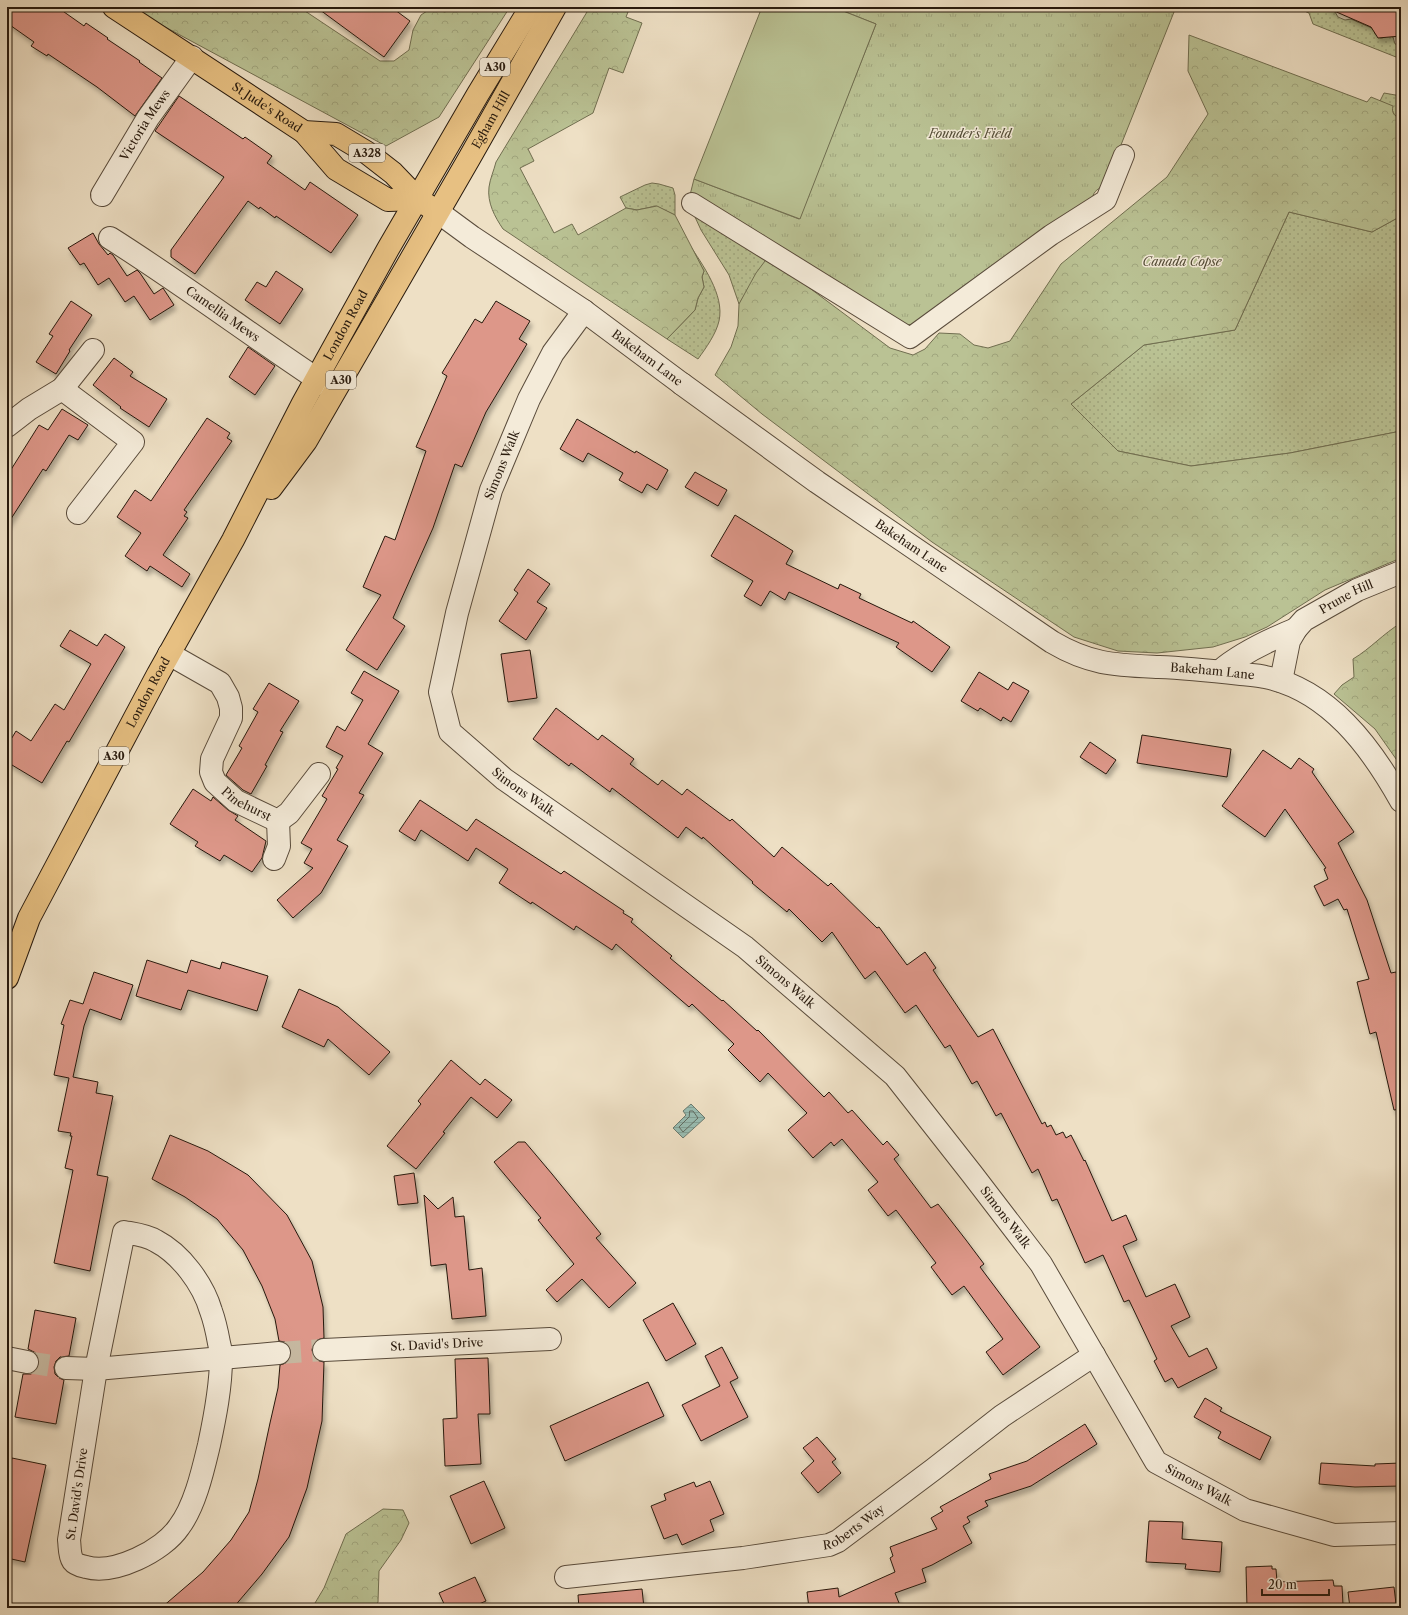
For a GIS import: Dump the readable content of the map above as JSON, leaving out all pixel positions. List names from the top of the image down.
{
  "streets": {
    "main road": [
      "A30",
      "St Jude's Road",
      "Egham Hill",
      "A328",
      "London Road"
    ],
    "street": [
      "Victoria Mews",
      "Camellia Mews",
      "Bakeham Lane",
      "Simons Walk",
      "Prune Hill",
      "Pinehurst",
      "St. David's Drive",
      "Roberts Way"
    ]
  },
  "crossings": [
    ["St Jude's Road", "Egham Hill"],
    ["St Jude's Road", "Victoria Mews"],
    ["St Jude's Road", "London Road"],
    ["St Jude's Road", "Bakeham Lane"],
    ["Egham Hill", "London Road"],
    ["Egham Hill", "Bakeham Lane"],
    ["Camellia Mews", "London Road"],
    ["London Road", "Bakeham Lane"],
    ["London Road", "Pinehurst"],
    ["Bakeham Lane", "Simons Walk"],
    ["Bakeham Lane", "Prune Hill"],
    ["Simons Walk", "Roberts Way"]
  ],
  "parks": ["Founder's Field", "Canada Copse"],
  "scale_bar": "20 m"
}
